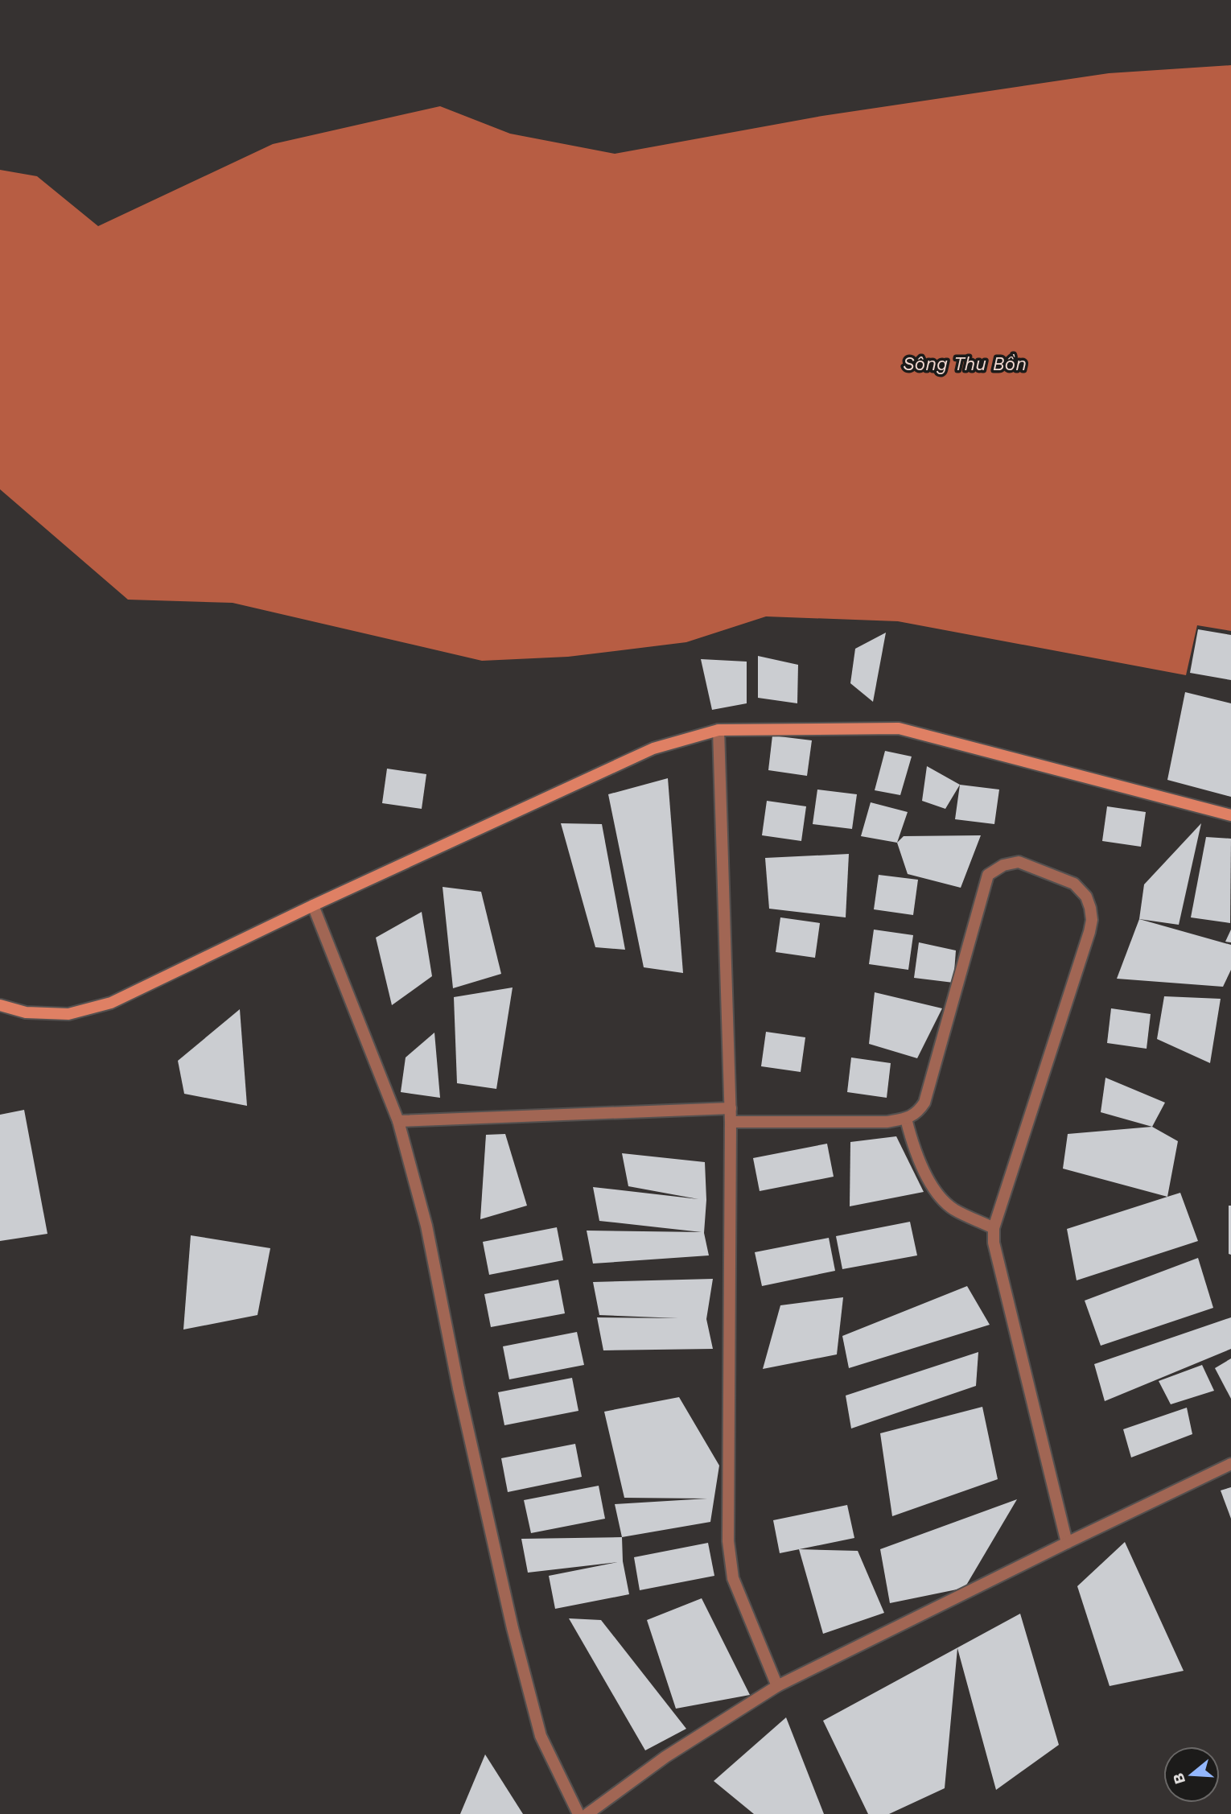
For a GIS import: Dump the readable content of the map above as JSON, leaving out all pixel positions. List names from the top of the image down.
{
  "water": ["Sông Thu Bồn"],
  "north": "left"
}
